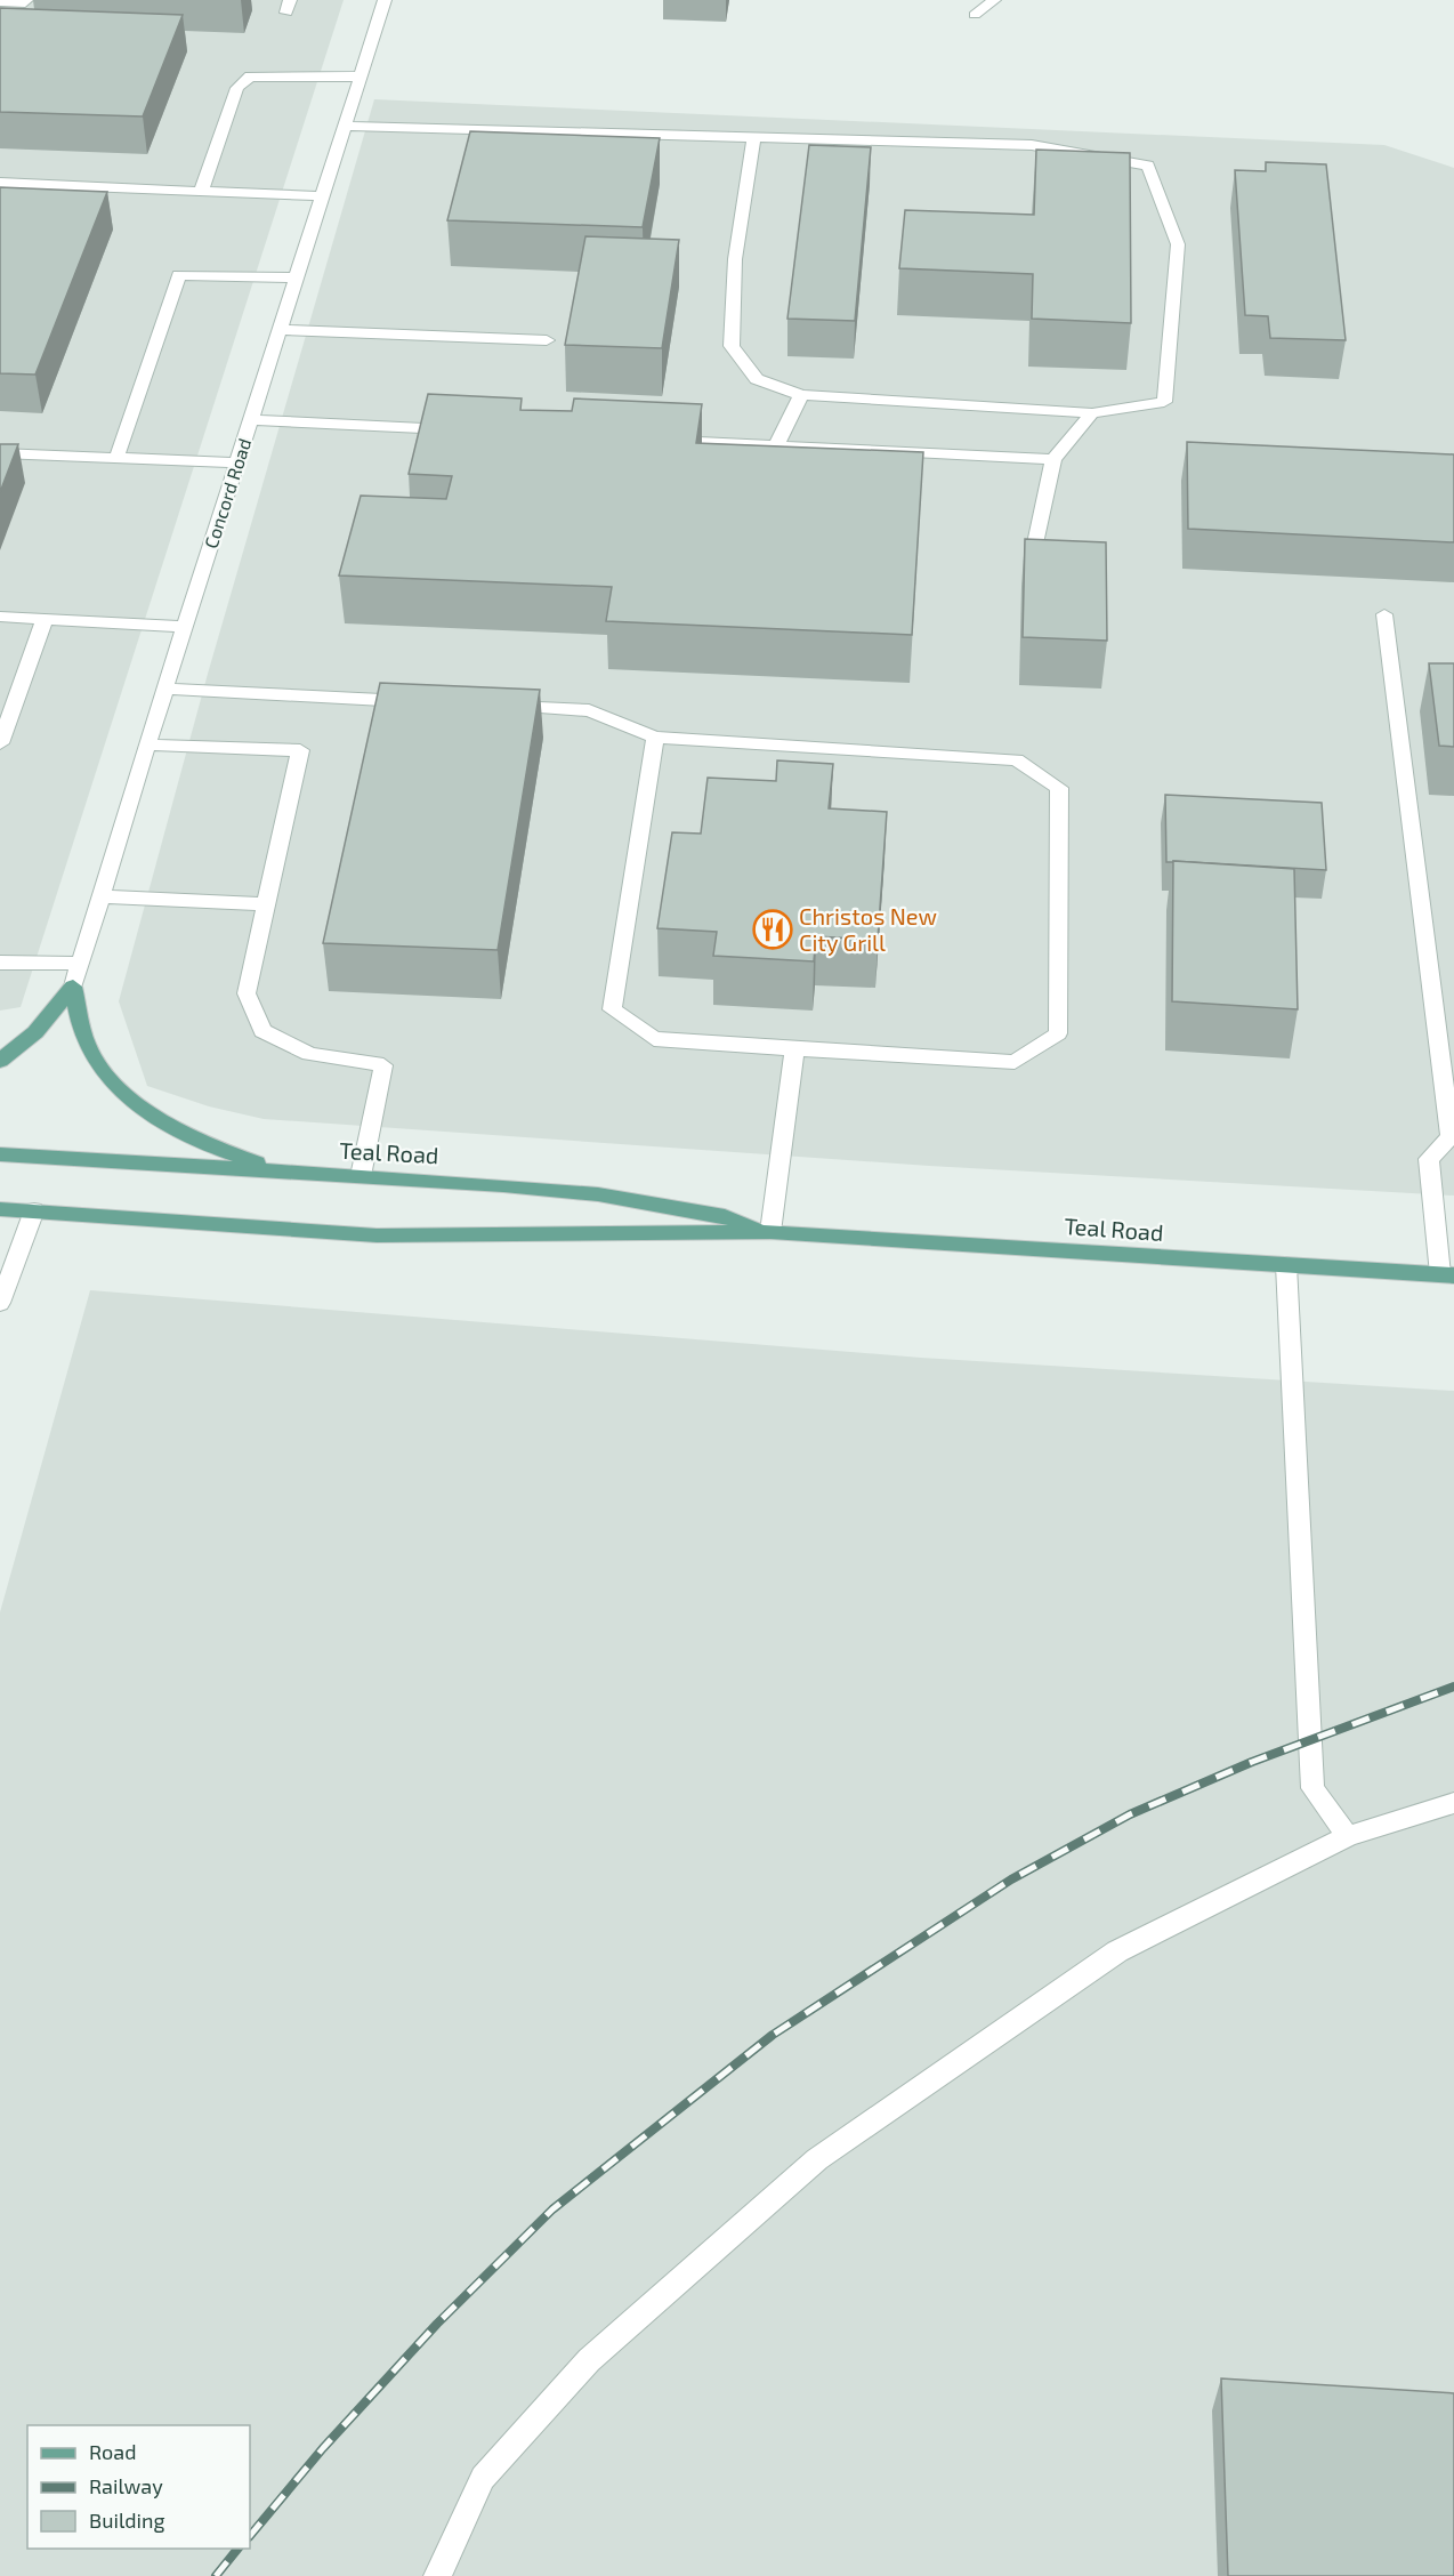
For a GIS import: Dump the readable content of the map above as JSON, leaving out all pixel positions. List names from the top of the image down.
{
  "streets": {
    "main road": ["Teal Road"],
    "street": ["Concord Road"]
  },
  "places": {
    "restaurant": ["Christos New City Grill"]
  },
  "legend": ["Road", "Railway", "Building"]
}
